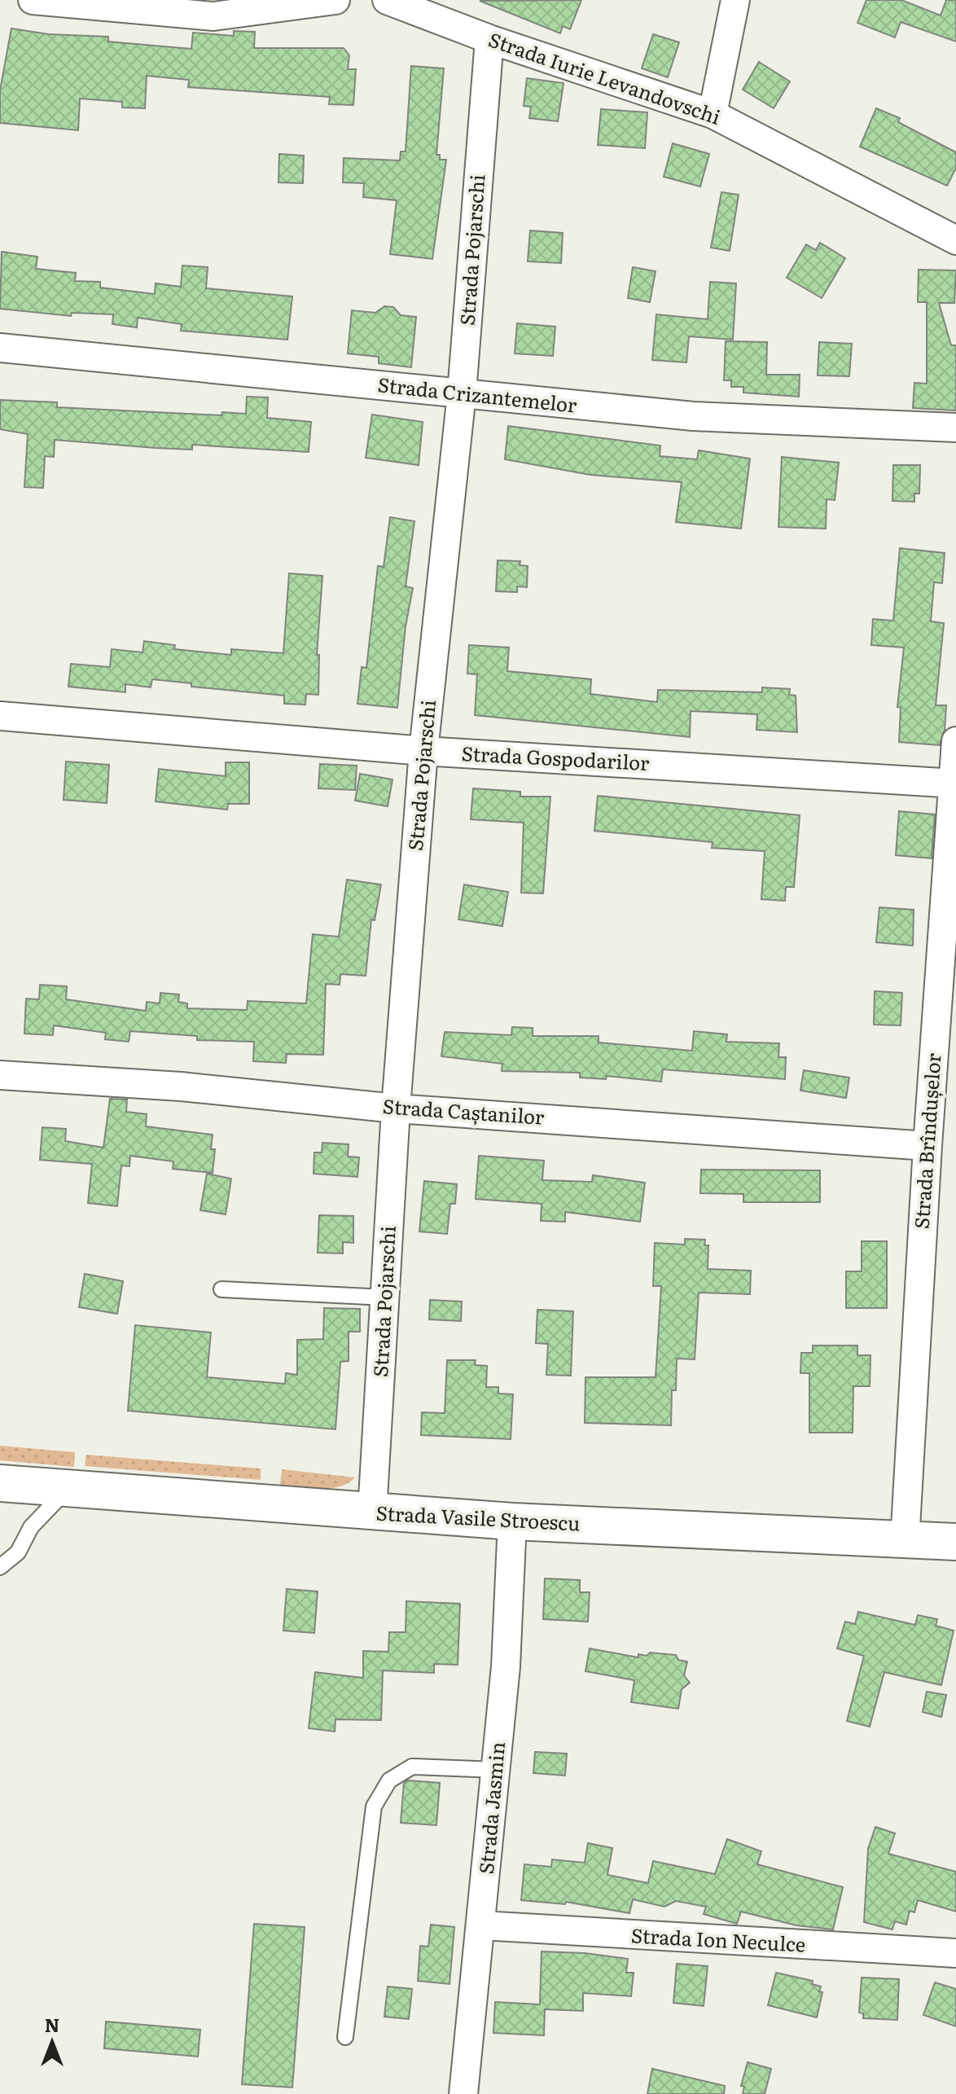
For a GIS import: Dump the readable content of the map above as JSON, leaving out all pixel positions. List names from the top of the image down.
{
  "streets": {
    "main road": ["Strada Vasile Stroescu"],
    "street": [
      "Strada Iurie Levandovschi",
      "Strada Pojarschi",
      "Strada Crizantemelor",
      "Strada Gospodarilor",
      "Strada Caștanilor",
      "Strada Brîndușelor",
      "Strada Jasmin",
      "Strada Ion Neculce"
    ]
  },
  "crossings": [
    ["Strada Iurie Levandovschi", "Strada Pojarschi"],
    ["Strada Pojarschi", "Strada Crizantemelor"],
    ["Strada Pojarschi", "Strada Gospodarilor"],
    ["Strada Pojarschi", "Strada Caștanilor"],
    ["Strada Pojarschi", "Strada Vasile Stroescu"],
    ["Strada Gospodarilor", "Strada Brîndușelor"],
    ["Strada Caștanilor", "Strada Brîndușelor"],
    ["Strada Brîndușelor", "Strada Vasile Stroescu"],
    ["Strada Vasile Stroescu", "Strada Jasmin"],
    ["Strada Jasmin", "Strada Ion Neculce"]
  ],
  "north": "top"
}
